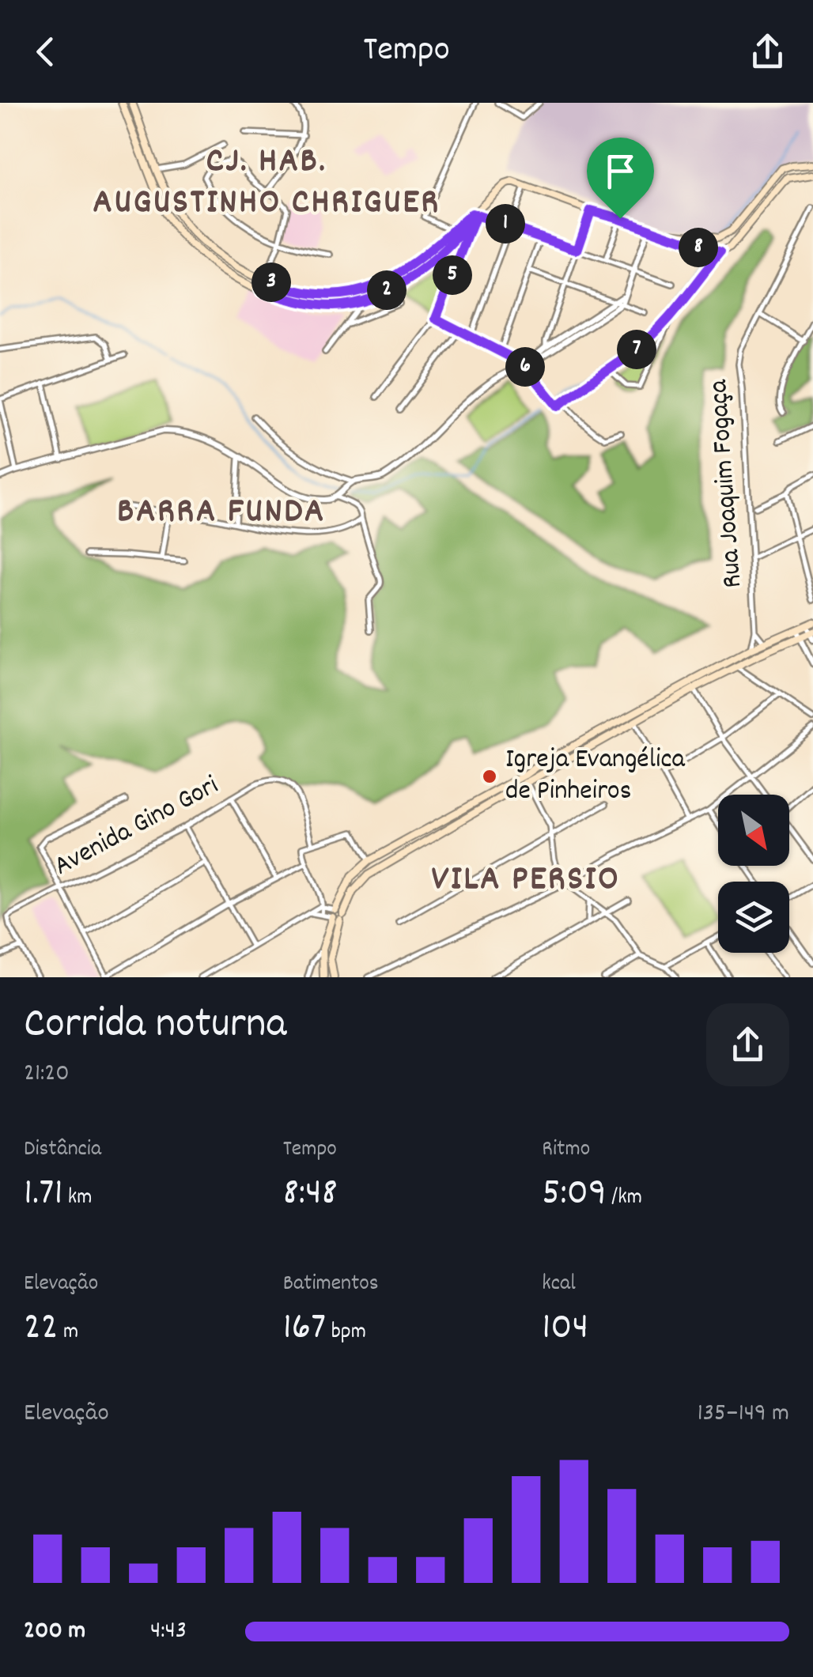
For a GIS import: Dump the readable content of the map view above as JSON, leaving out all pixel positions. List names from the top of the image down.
{
  "streets": {
    "street": ["Rua Joaquim Fogaça", "Avenida Gino Gori"]
  },
  "districts": ["CJ. HAB. AUGUSTINHO CHRIGUER", "BARRA FUNDA", "VILA PERSIO"],
  "places": ["Igreja Evangélica de Pinheiros"],
  "north": "bottom right",
  "page": {
    "header": "Tempo",
    "pins": [
      "1",
      "8",
      "5",
      "3",
      "2",
      "7",
      "6"
    ],
    "heading": ["Corrida noturna", "21:20"],
    "stats": [
      ["Distância", "1.71 km"],
      ["Tempo", "8:48"],
      ["Ritmo", "5:09 /km"],
      ["Elevação", "22 m"],
      ["Batimentos", "167 bpm"],
      ["kcal", "104"]
    ],
    "chart": ["Elevação", "135–149 m"],
    "list": [
      {
        "name": "200 m",
        "note": "4:43"
      }
    ]
  }
}
